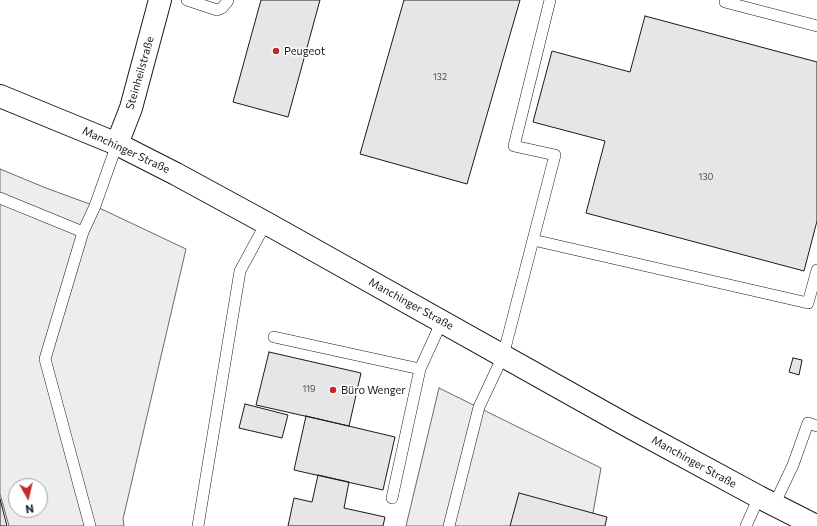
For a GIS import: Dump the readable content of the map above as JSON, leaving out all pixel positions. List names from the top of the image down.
{
  "streets": {
    "main road": ["Steinheilstraße", "Manchinger Straße"]
  },
  "crossings": [
    ["Steinheilstraße", "Manchinger Straße"]
  ],
  "places": ["Peugeot", "Büro Wenger"],
  "house_numbers": ["132", "130", "119"],
  "north": "bottom"
}
